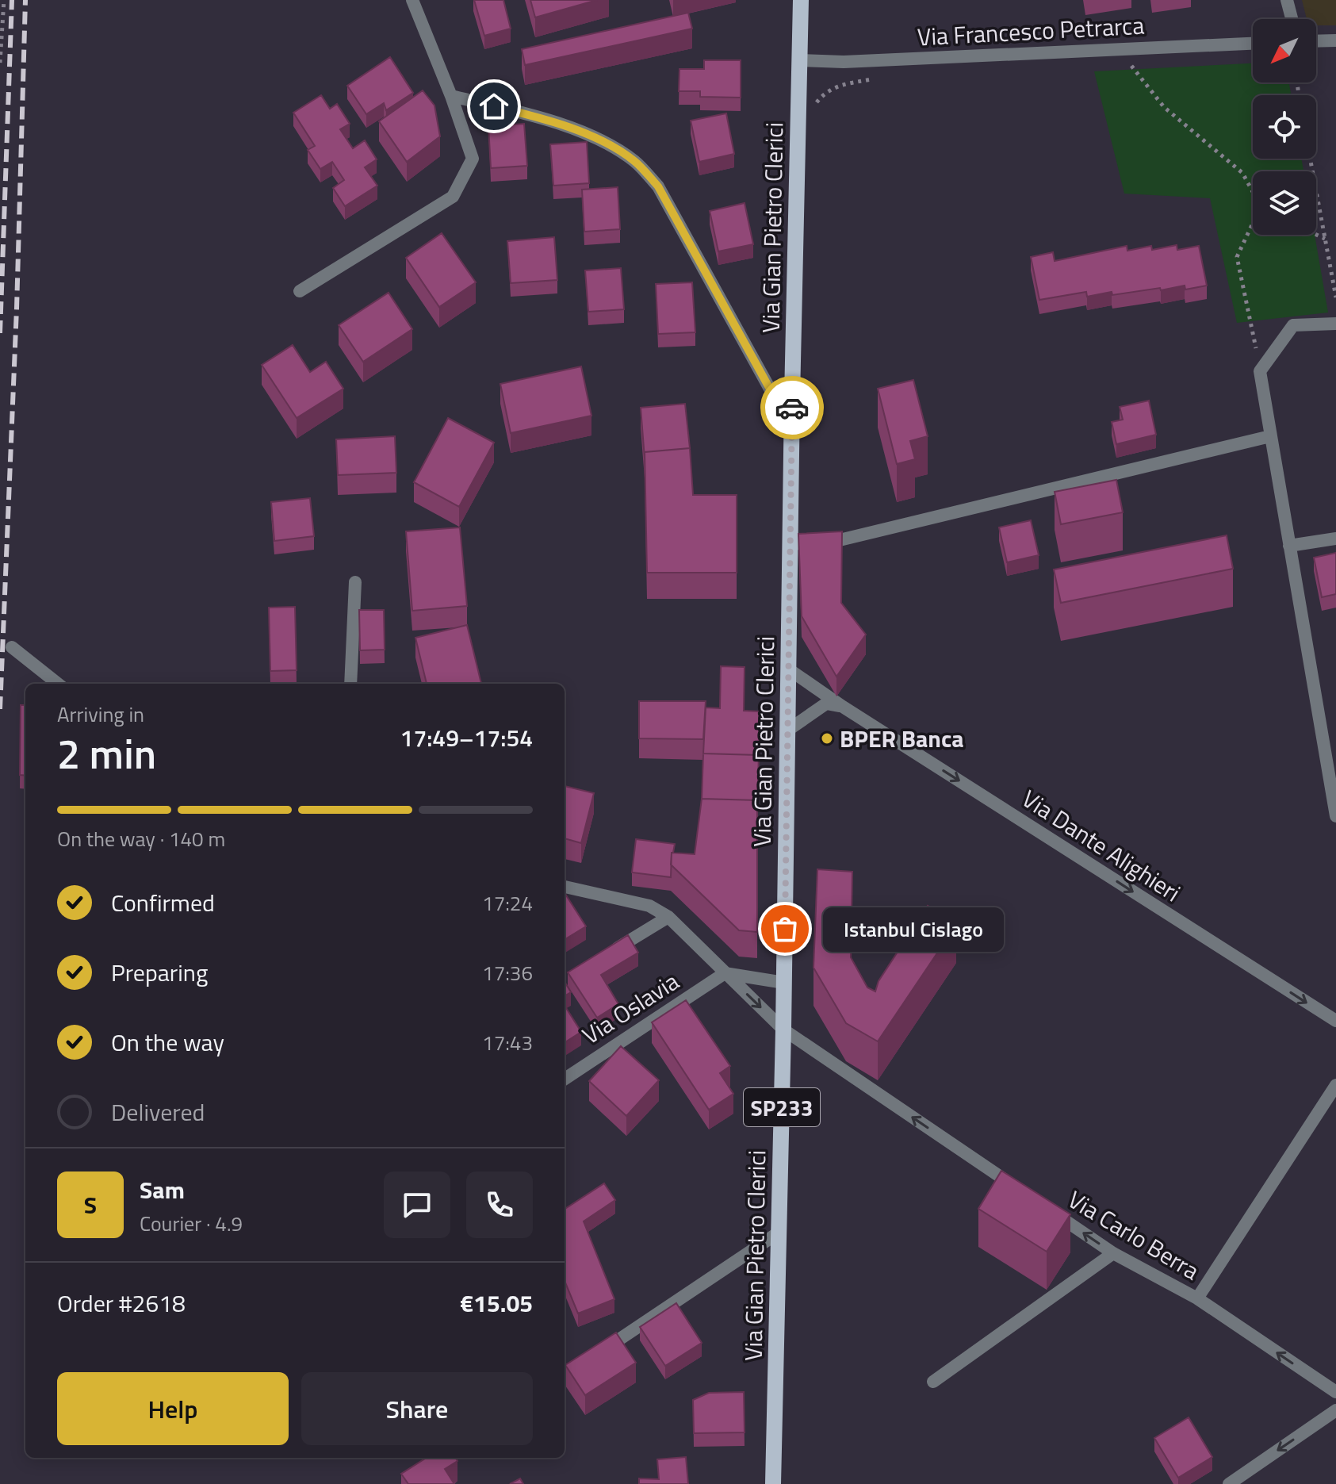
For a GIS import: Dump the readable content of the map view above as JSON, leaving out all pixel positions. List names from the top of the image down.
{
  "streets": {
    "main road": ["Via Gian Pietro Clerici", "SP233"],
    "street": [
      "Via Francesco Petrarca",
      "Via Dante Alighieri",
      "Via Oslavia",
      "Via Carlo Berra"
    ]
  },
  "crossings": [
    ["Via Francesco Petrarca", "Via Gian Pietro Clerici"],
    ["Via Gian Pietro Clerici", "Via Dante Alighieri"]
  ],
  "one_way": ["Via Dante Alighieri", "Via Carlo Berra"],
  "places": ["BPER Banca", "Istanbul Cislago"],
  "north": "bottom left",
  "page": {
    "heading": ["2 min", "Arriving in", "17:49–17:54"],
    "panel": [
      "Sam",
      "Courier · 4.9",
      "Order #2618",
      "€15.05"
    ],
    "bar": "On the way · 140 m",
    "list": [
      ["Confirmed", "17:24"],
      ["Preparing", "17:36"],
      ["On the way", "17:43"],
      "Delivered"
    ],
    "bubble": "Istanbul Cislago",
    "round": "S",
    "buttons": ["Help", "Share"]
  }
}
